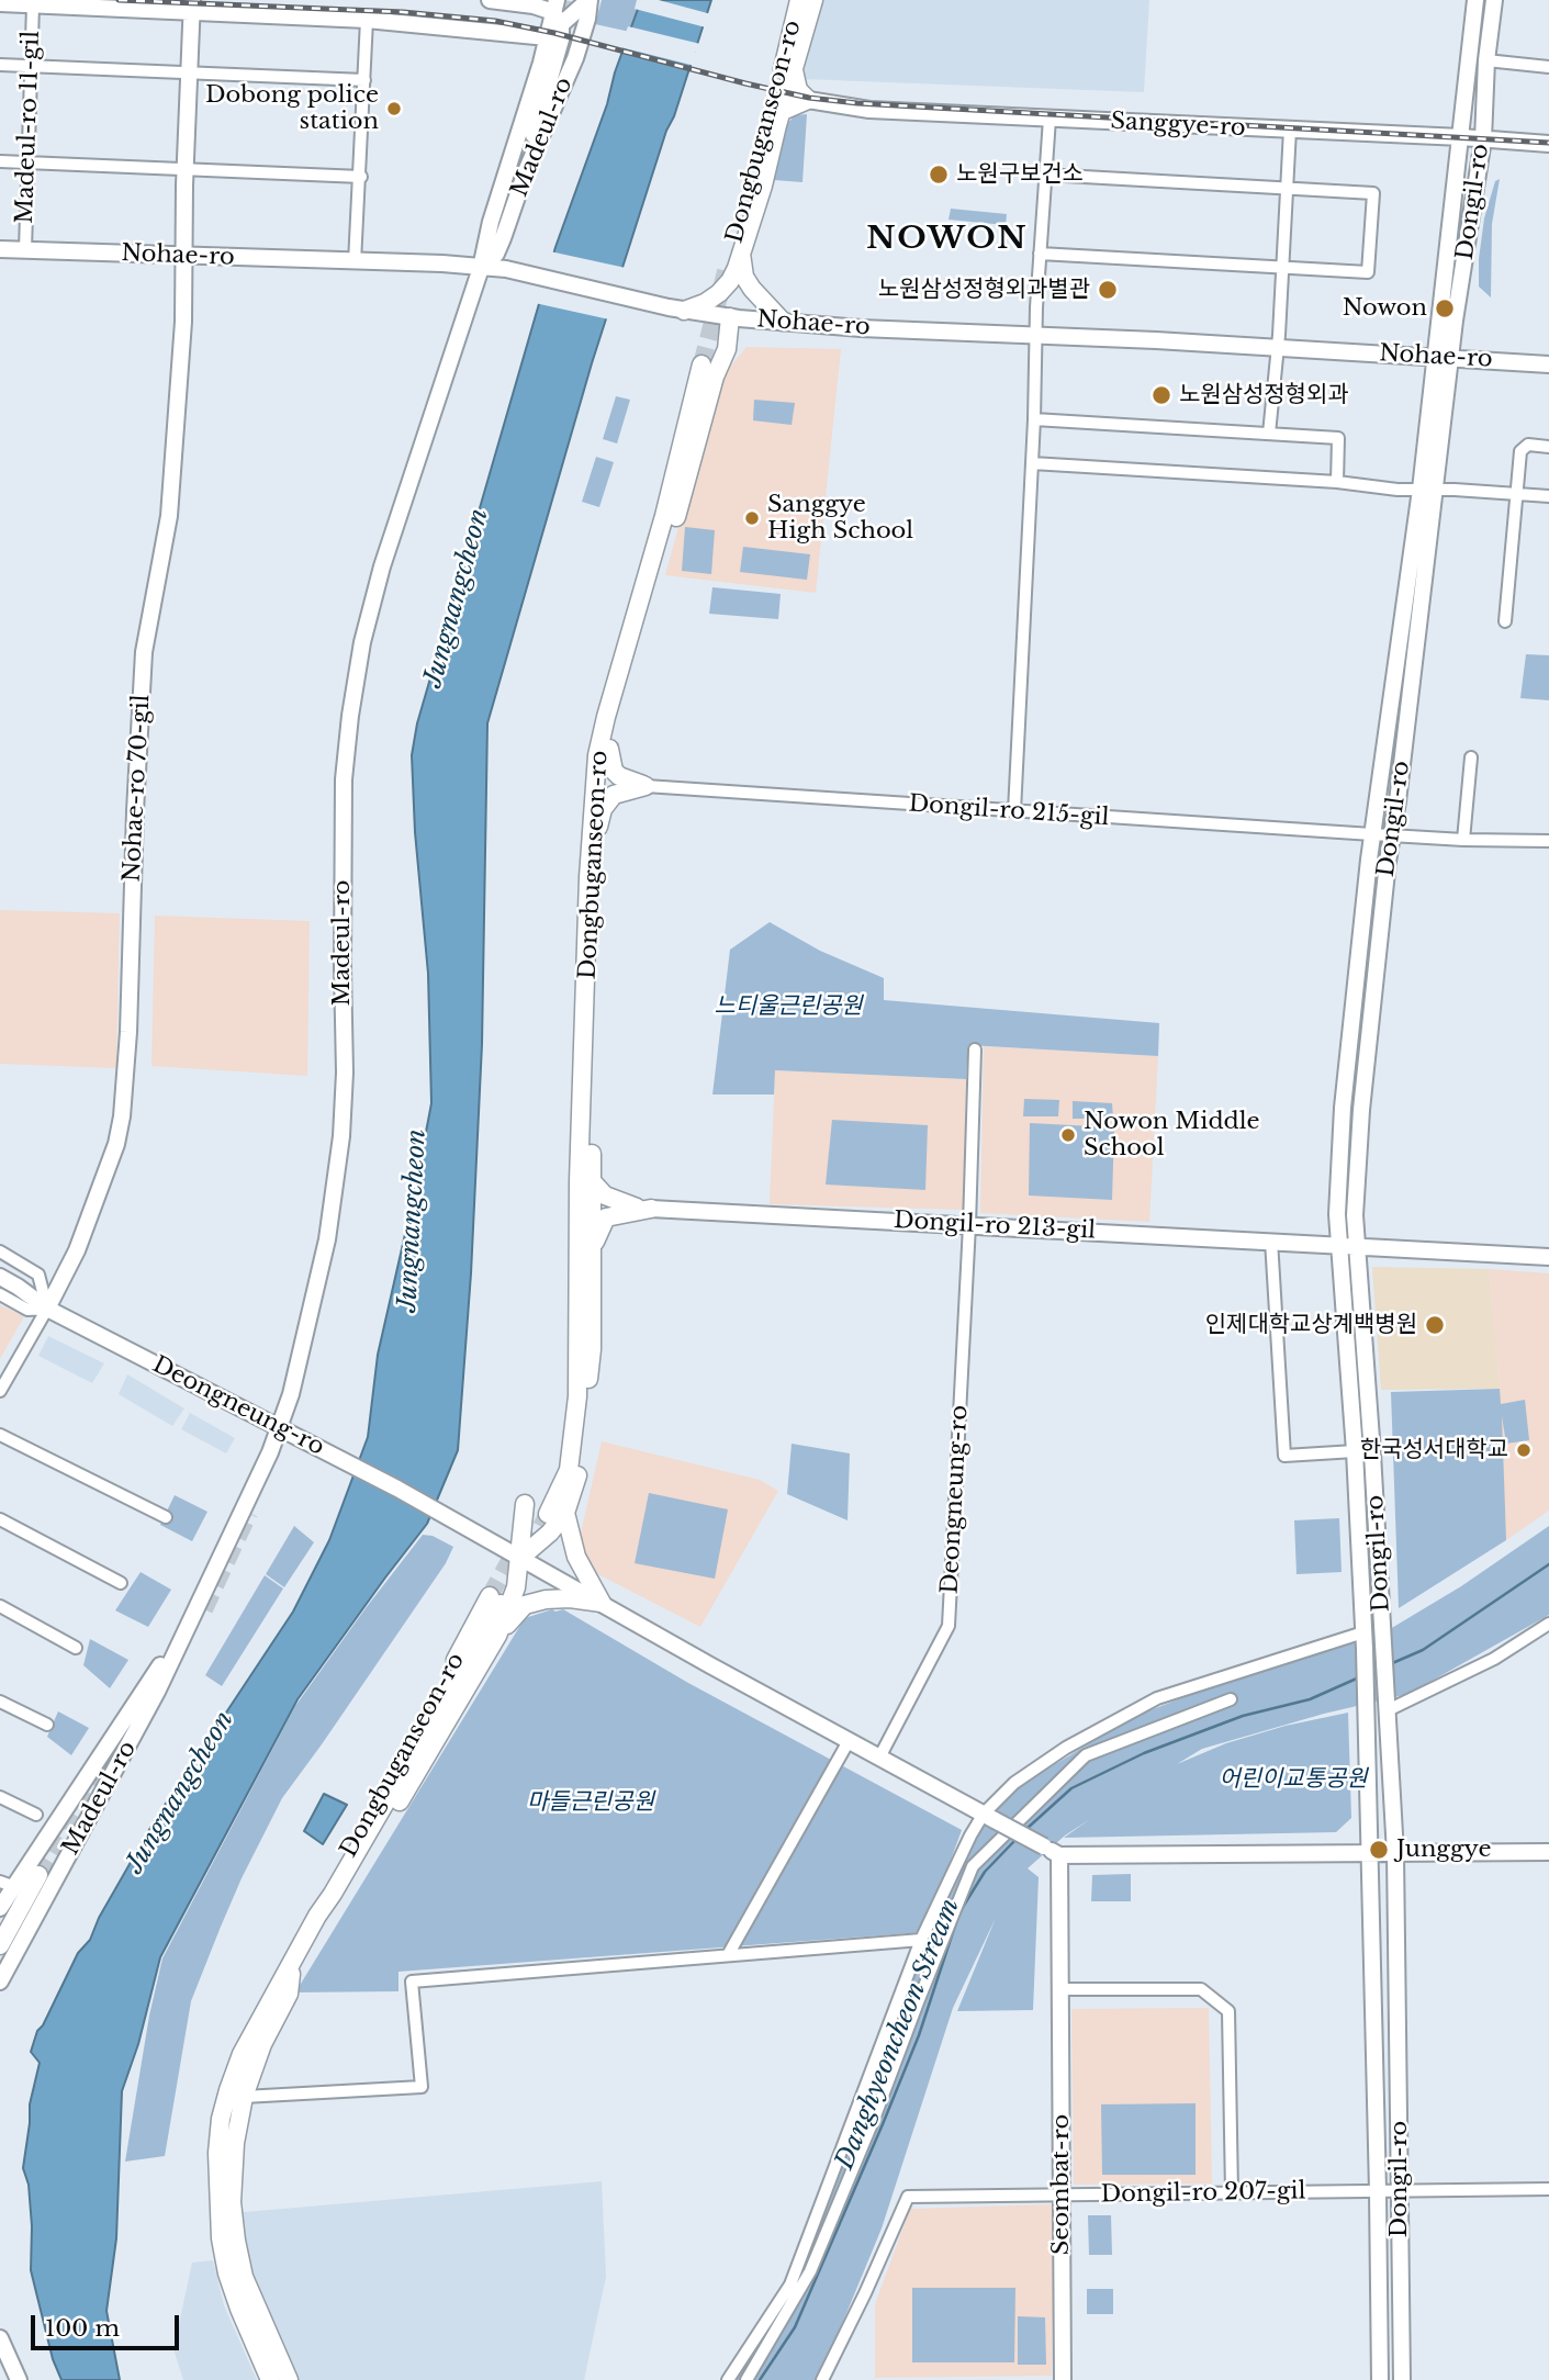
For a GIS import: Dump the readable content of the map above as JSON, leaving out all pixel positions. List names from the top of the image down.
{
  "streets": {
    "highway": ["Dongbuganseon-ro"],
    "main road": [
      "Sanggye-ro",
      "Madeul-ro 11-gil",
      "Madeul-ro",
      "Dongil-ro",
      "Nohae-ro",
      "Nohae-ro 70-gil",
      "Dongil-ro 213-gil",
      "Deongneung-ro",
      "Seombat-ro"
    ],
    "street": ["Dongil-ro 215-gil", "Dongil-ro 207-gil"]
  },
  "crossings": [
    ["Sanggye-ro", "Dongil-ro"],
    ["Madeul-ro 11-gil", "Madeul-ro"],
    ["Madeul-ro 11-gil", "Nohae-ro"],
    ["Madeul-ro 11-gil", "Nohae-ro 70-gil"],
    ["Madeul-ro", "Nohae-ro"],
    ["Madeul-ro", "Deongneung-ro"],
    ["Dongil-ro", "Nohae-ro"],
    ["Dongil-ro", "Dongil-ro 215-gil"],
    ["Dongil-ro", "Dongil-ro 213-gil"],
    ["Dongil-ro", "Dongil-ro 207-gil"],
    ["Nohae-ro", "Nohae-ro 70-gil"],
    ["Nohae-ro 70-gil", "Deongneung-ro"],
    ["Dongil-ro 213-gil", "Deongneung-ro"],
    ["Deongneung-ro", "Seombat-ro"],
    ["Seombat-ro", "Dongil-ro 207-gil"]
  ],
  "districts": ["NOWON"],
  "water": ["Jungnangcheon", "Danghyeoncheon Stream"],
  "parks": ["느티울근린공원", "어린이교통공원", "마들근린공원"],
  "places": [
    "Dobong police station",
    "노원구보건소",
    "노원삼성정형외과별관",
    "Nowon",
    "노원삼성정형외과",
    "Sanggye High School",
    "Nowon Middle School",
    "인제대학교상계백병원",
    "한국성서대학교",
    "Junggye"
  ],
  "scale_bar": "100 m"
}
